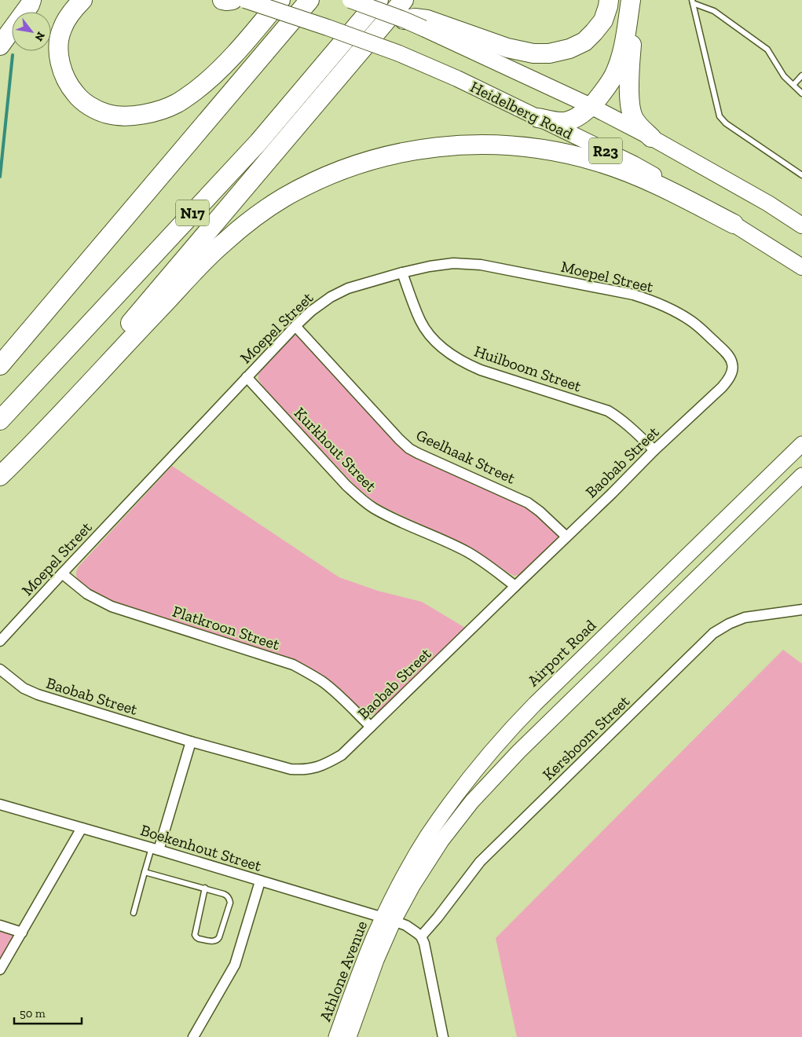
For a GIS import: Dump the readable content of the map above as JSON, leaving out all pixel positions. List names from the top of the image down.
{
  "streets": {
    "highway": ["N17"],
    "main road": [
      "Heidelberg Road",
      "R23",
      "Airport Road",
      "Athlone Avenue"
    ],
    "street": [
      "Moepel Street",
      "Huilboom Street",
      "Kurkhout Street",
      "Geelhaak Street",
      "Baobab Street",
      "Platkroon Street",
      "Kersboom Street",
      "Boekenhout Street"
    ]
  },
  "crossings": [
    ["Moepel Street", "Huilboom Street"],
    ["Moepel Street", "Kurkhout Street"],
    ["Moepel Street", "Geelhaak Street"],
    ["Moepel Street", "Baobab Street"],
    ["Moepel Street", "Platkroon Street"],
    ["Huilboom Street", "Baobab Street"],
    ["Kurkhout Street", "Baobab Street"],
    ["Geelhaak Street", "Baobab Street"],
    ["Baobab Street", "Platkroon Street"],
    ["Airport Road", "Boekenhout Street"],
    ["Airport Road", "Athlone Avenue"],
    ["Kersboom Street", "Boekenhout Street"],
    ["Boekenhout Street", "Athlone Avenue"]
  ],
  "scale_bar": "50 m",
  "north": "bottom right"
}
